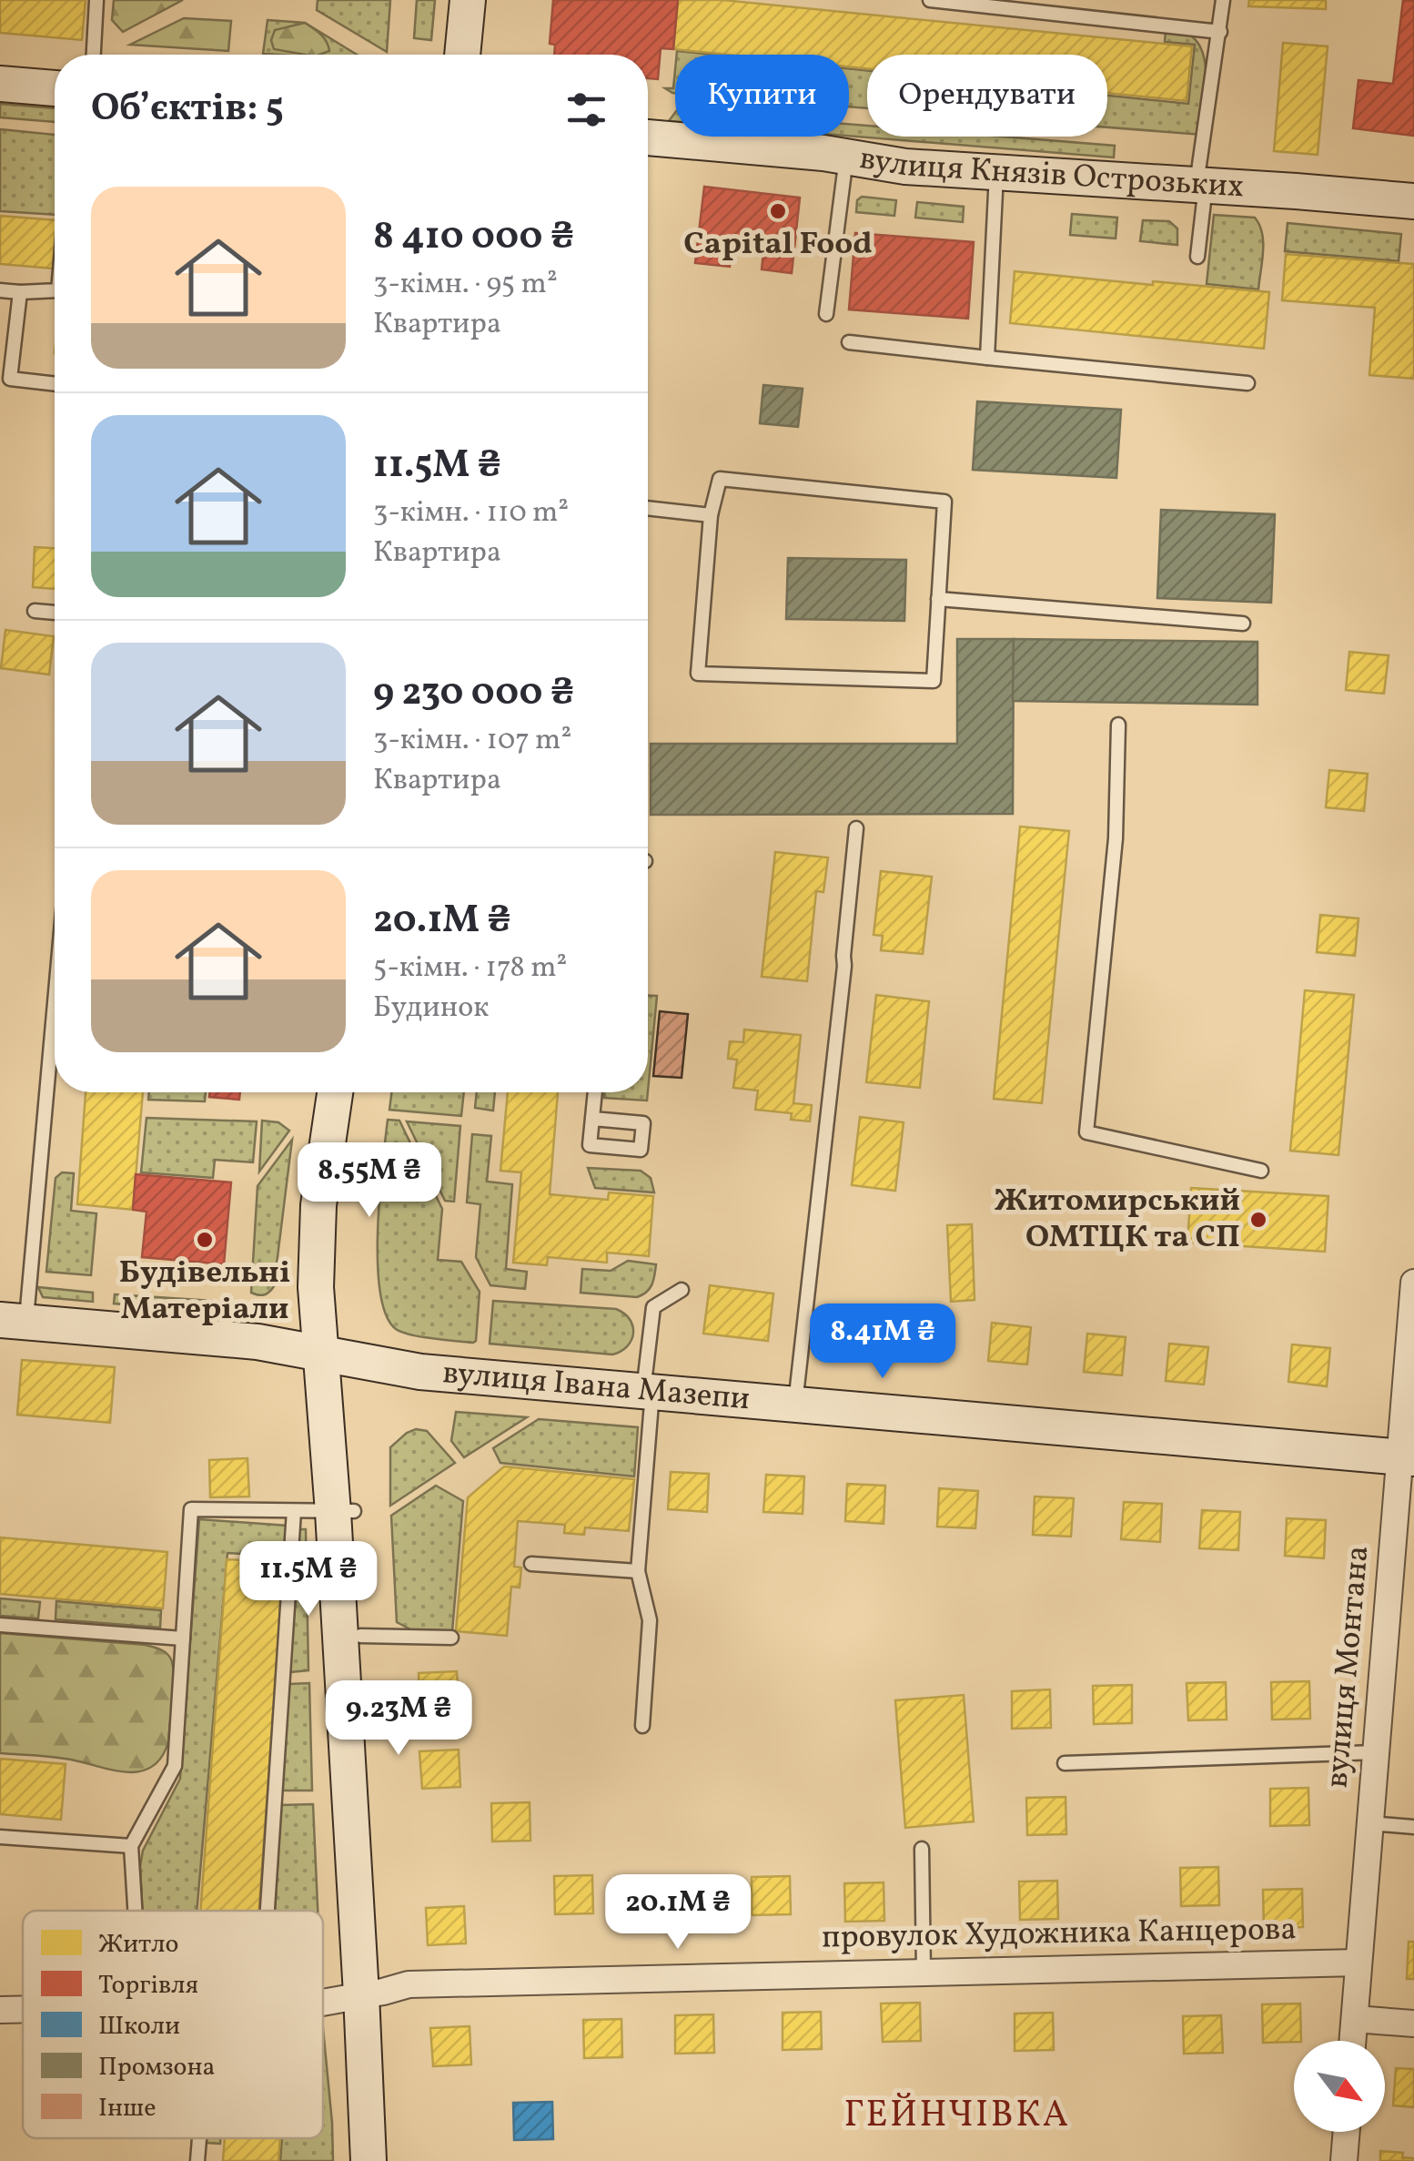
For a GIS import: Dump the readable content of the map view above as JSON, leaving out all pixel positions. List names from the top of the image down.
{
  "streets": {
    "main road": ["вулиця Князів Острозьких", "вулиця Івана Мазепи"],
    "street": ["вулиця Монтана", "провулок Художника Канцерова"]
  },
  "crossings": [
    ["вулиця Івана Мазепи", "вулиця Монтана"],
    ["вулиця Монтана", "провулок Художника Канцерова"]
  ],
  "districts": ["ГЕЙНЧІВКА"],
  "places": ["Capital Food", "Житомирський ОМТЦК та СП", "Будівельні Матеріали"],
  "legend": [
    "Житло",
    "Торгівля",
    "Школи",
    "Промзона",
    "Інше"
  ],
  "north": "bottom right",
  "page": {
    "chip": ["Купити", "Орендувати"],
    "heading": "Об’єктів: 5",
    "list": [
      {
        "name": "8 410 000 ₴",
        "note": "3-кімн. · 95 m² · Квартира"
      },
      {
        "name": "11.5M ₴",
        "note": "3-кімн. · 110 m² · Квартира"
      },
      {
        "name": "9 230 000 ₴",
        "note": "3-кімн. · 107 m² · Квартира"
      },
      {
        "name": "20.1M ₴",
        "note": "5-кімн. · 178 m² · Будинок"
      }
    ],
    "price": [
      "8.55M ₴",
      "8.41M ₴",
      "11.5M ₴",
      "9.23M ₴",
      "20.1M ₴"
    ]
  }
}
